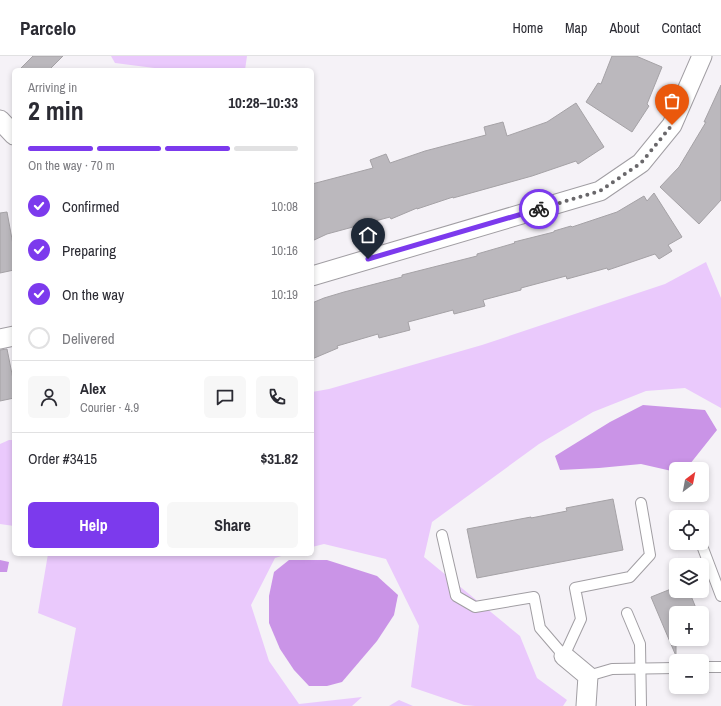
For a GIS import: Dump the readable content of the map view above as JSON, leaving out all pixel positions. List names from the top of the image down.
{
  "north": "top right",
  "page": {
    "header": "Parcelo",
    "nav": [
      "Home",
      "Map",
      "About",
      "Contact"
    ],
    "heading": ["2 min", "Arriving in", "10:28–10:33"],
    "panel": [
      "Alex",
      "Courier · 4.9",
      "Order #3415",
      "$31.82"
    ],
    "bar": "On the way · 70 m",
    "list": [
      ["Confirmed", "10:08"],
      ["Preparing", "10:16"],
      ["On the way", "10:19"],
      "Delivered"
    ],
    "map_buttons": ["+", "−"],
    "buttons": ["Help", "Share"]
  }
}
